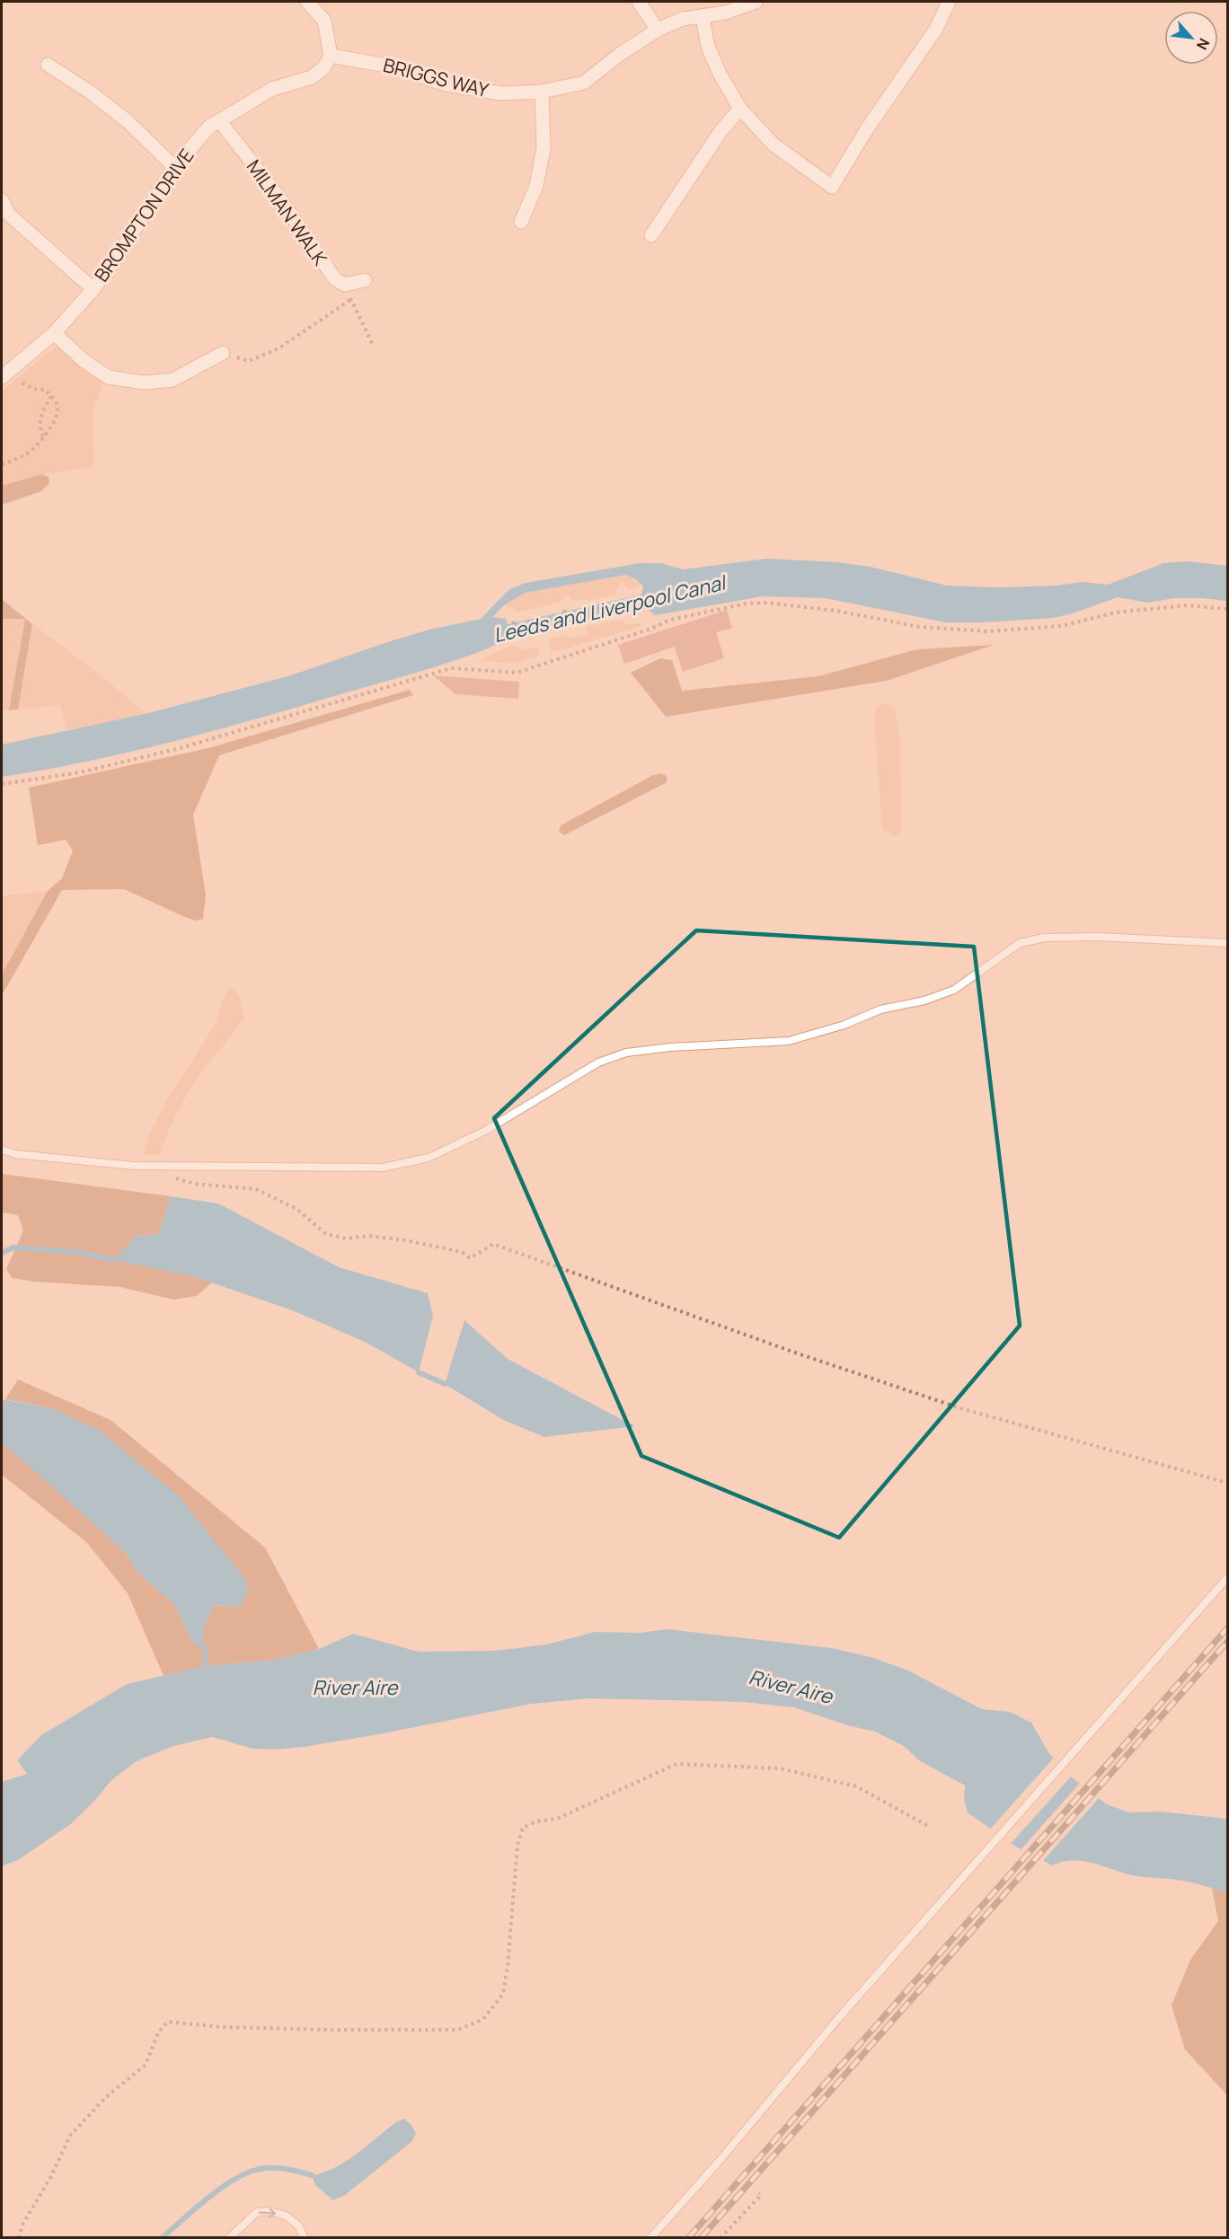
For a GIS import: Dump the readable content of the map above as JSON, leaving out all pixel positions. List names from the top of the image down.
{
  "streets": {
    "street": ["BRIGGS WAY", "MILMAN WALK", "BROMPTON DRIVE"]
  },
  "crossings": [
    ["BRIGGS WAY", "BROMPTON DRIVE"],
    ["MILMAN WALK", "BROMPTON DRIVE"]
  ],
  "water": ["Leeds and Liverpool Canal", "River Aire"],
  "north": "bottom right"
}
